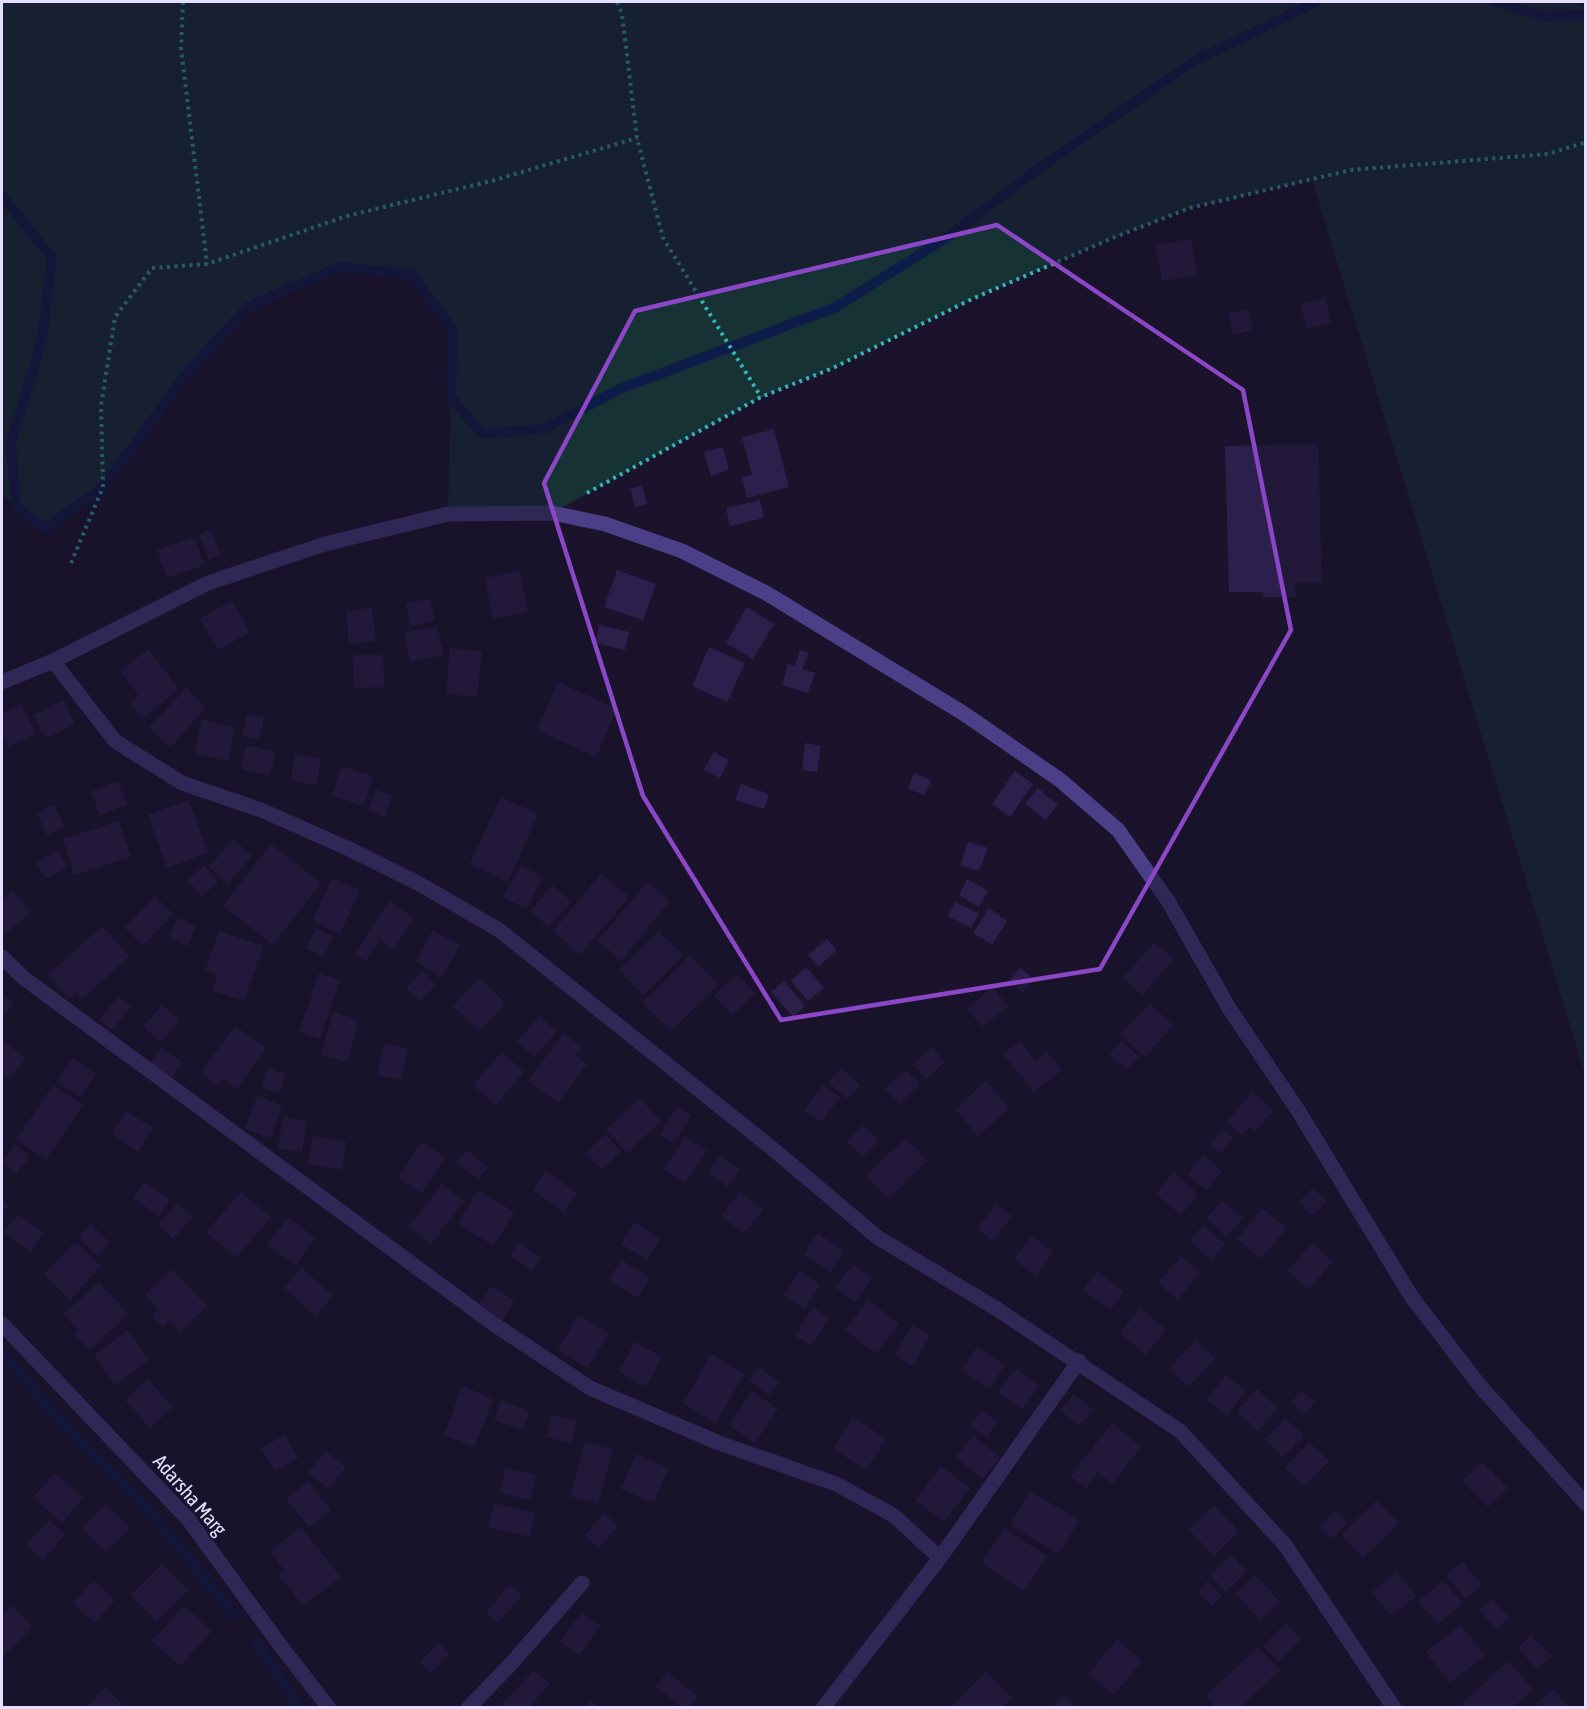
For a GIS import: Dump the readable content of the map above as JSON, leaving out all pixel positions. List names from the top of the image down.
{
  "streets": {
    "street": ["Adarsha Marg"]
  }
}
